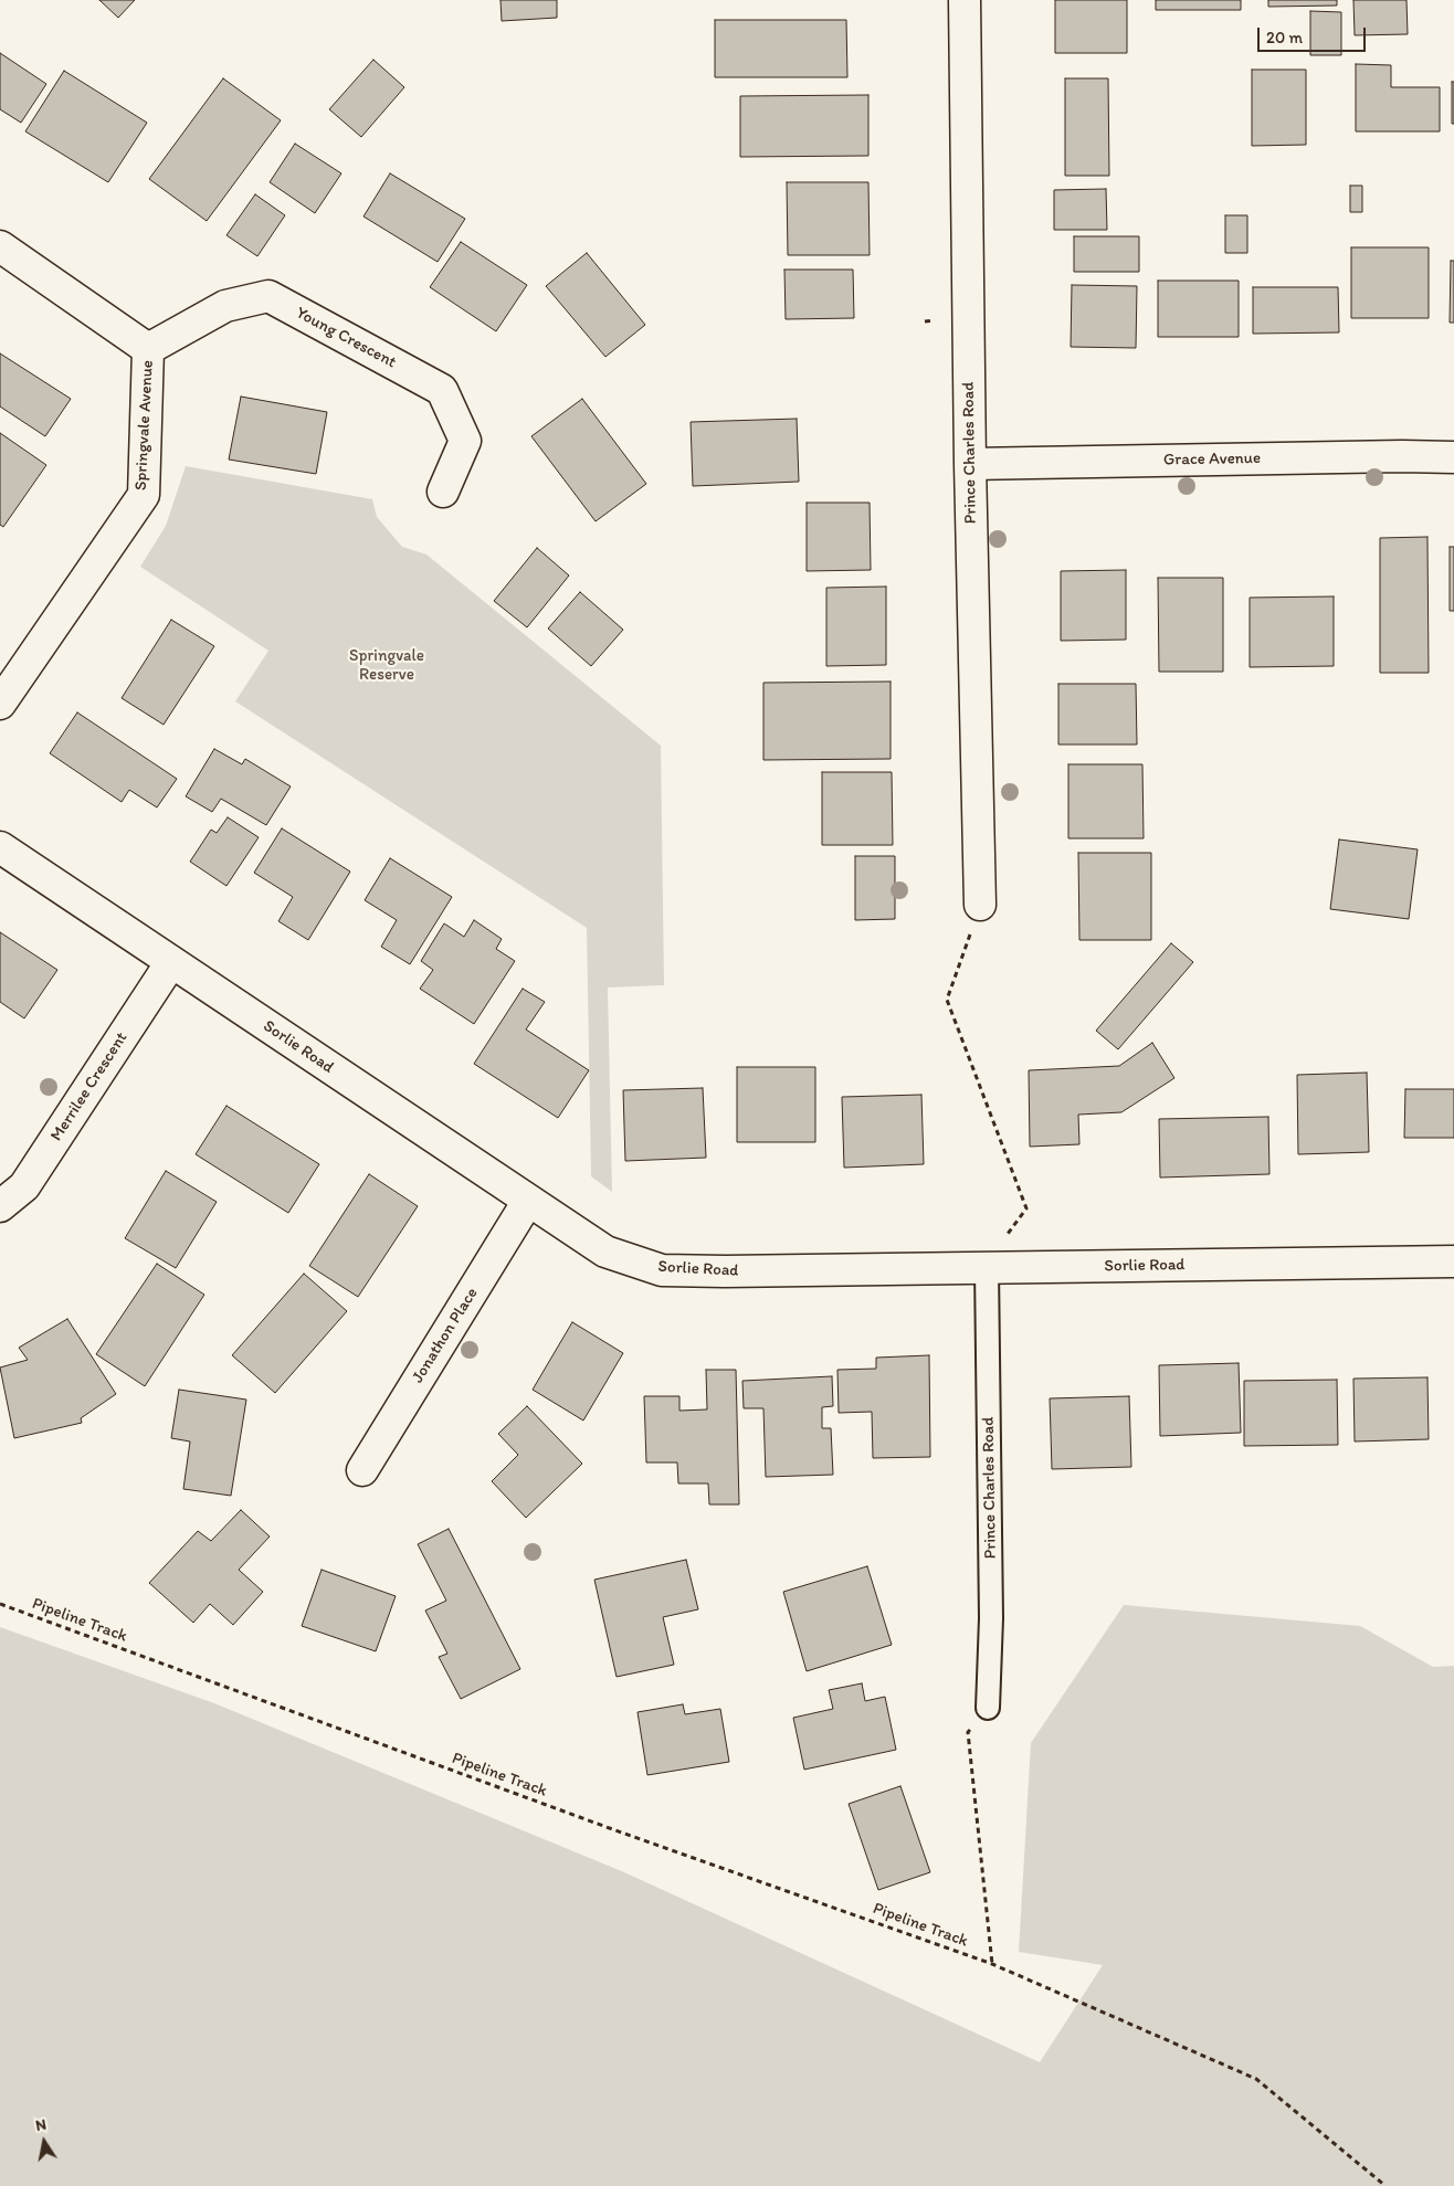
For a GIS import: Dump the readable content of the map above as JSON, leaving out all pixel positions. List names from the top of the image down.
{
  "streets": {
    "street": [
      "Young Crescent",
      "Springvale Avenue",
      "Prince Charles Road",
      "Grace Avenue",
      "Sorlie Road",
      "Merrilee Crescent",
      "Jonathon Place"
    ],
    "path": ["Pipeline Track"]
  },
  "crossings": [
    ["Young Crescent", "Springvale Avenue"],
    ["Prince Charles Road", "Grace Avenue"],
    ["Prince Charles Road", "Sorlie Road"],
    ["Sorlie Road", "Merrilee Crescent"],
    ["Sorlie Road", "Jonathon Place"]
  ],
  "parks": ["Springvale Reserve"],
  "scale_bar": "20 m",
  "north": "top"
}
